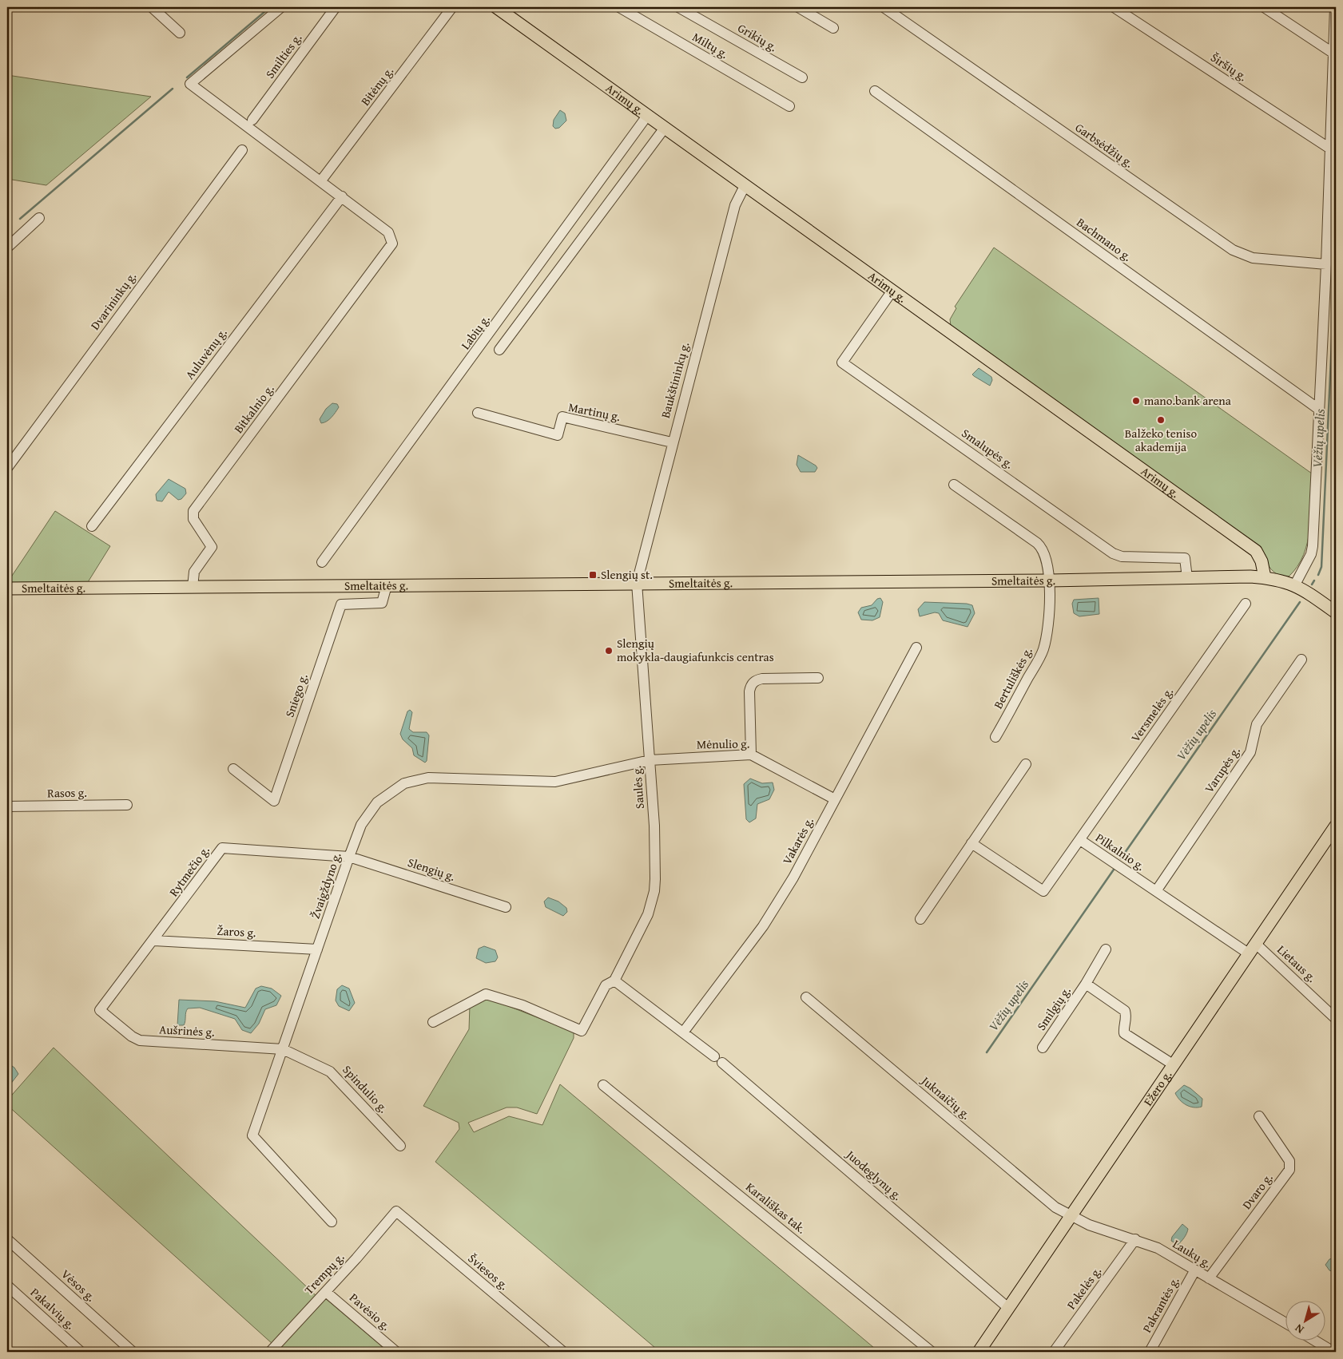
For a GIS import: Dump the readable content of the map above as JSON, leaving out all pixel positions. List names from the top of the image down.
{
  "streets": {
    "main road": ["Arimų g.", "Smeltaitės g.", "Ežero g."],
    "street": [
      "Grikių g.",
      "Miltų g.",
      "Smilties g.",
      "Širšių g.",
      "Bitėnų g.",
      "Garbsėdžių g.",
      "Bachmano g.",
      "Dvarininkų g.",
      "Labių g.",
      "Auluvėnų g.",
      "Baukštininkų g.",
      "Bitkalnio g.",
      "Martinų g.",
      "Smalupės g.",
      "Bertuliškės g.",
      "Sniego g.",
      "Versmelės g.",
      "Mėnulio g.",
      "Varupės g.",
      "Saulės g.",
      "Rasos g.",
      "Vakarės g.",
      "Pilkalnio g.",
      "Slengių g.",
      "Rytmečio g.",
      "Žvaigždyno g.",
      "Žaros g.",
      "Lietaus g.",
      "Smilgių g.",
      "Aušrinės g.",
      "Spindulio g.",
      "Juknaičių g.",
      "Juodeglynų g.",
      "Dvaro g.",
      "Karališkas tak.",
      "Laukų g.",
      "Šviesos g.",
      "Trempų g.",
      "Vėsos g.",
      "Pakelės g.",
      "Pakrantės g.",
      "Pakalvių g.",
      "Pavėsio g."
    ]
  },
  "crossings": [
    ["Arimų g.", "Labių g."],
    ["Arimų g.", "Baukštininkų g."],
    ["Arimų g.", "Smalupės g."],
    ["Arimų g.", "Smeltaitės g."],
    ["Auluvėnų g.", "Bitkalnio g."],
    ["Baukštininkų g.", "Martinų g."],
    ["Baukštininkų g.", "Smeltaitės g."],
    ["Baukštininkų g.", "Saulės g."],
    ["Bitkalnio g.", "Smeltaitės g."],
    ["Smalupės g.", "Smeltaitės g."],
    ["Smeltaitės g.", "Bertuliškės g."],
    ["Smeltaitės g.", "Sniego g."],
    ["Smeltaitės g.", "Saulės g."],
    ["Versmelės g.", "Pilkalnio g."],
    ["Mėnulio g.", "Saulės g."],
    ["Mėnulio g.", "Vakarės g."],
    ["Mėnulio g.", "Žvaigždyno g."],
    ["Varupės g.", "Pilkalnio g."],
    ["Saulės g.", "Žvaigždyno g."],
    ["Vakarės g.", "Juodeglynų g."],
    ["Pilkalnio g.", "Lietaus g."],
    ["Pilkalnio g.", "Ežero g."],
    ["Slengių g.", "Rytmečio g."],
    ["Slengių g.", "Žvaigždyno g."],
    ["Rytmečio g.", "Žvaigždyno g."],
    ["Rytmečio g.", "Žaros g."],
    ["Rytmečio g.", "Aušrinės g."],
    ["Žvaigždyno g.", "Žaros g."],
    ["Žvaigždyno g.", "Aušrinės g."],
    ["Žvaigždyno g.", "Spindulio g."],
    ["Lietaus g.", "Ežero g."],
    ["Smilgių g.", "Ežero g."],
    ["Aušrinės g.", "Spindulio g."],
    ["Ežero g.", "Juknaičių g."],
    ["Ežero g.", "Juodeglynų g."],
    ["Ežero g.", "Laukų g."],
    ["Juknaičių g.", "Laukų g."],
    ["Dvaro g.", "Laukų g."],
    ["Laukų g.", "Pakelės g."],
    ["Laukų g.", "Pakrantės g."],
    ["Šviesos g.", "Trempų g."],
    ["Trempų g.", "Pavėsio g."]
  ],
  "water": ["Vėžių upelis"],
  "places": {
    "other": ["mano.bank arena", "Balžeko teniso akademija", "Slengių mokykla-daugiafunkcis centras"],
    "transit": ["Slengių st."]
  },
  "north": "bottom left"
}
